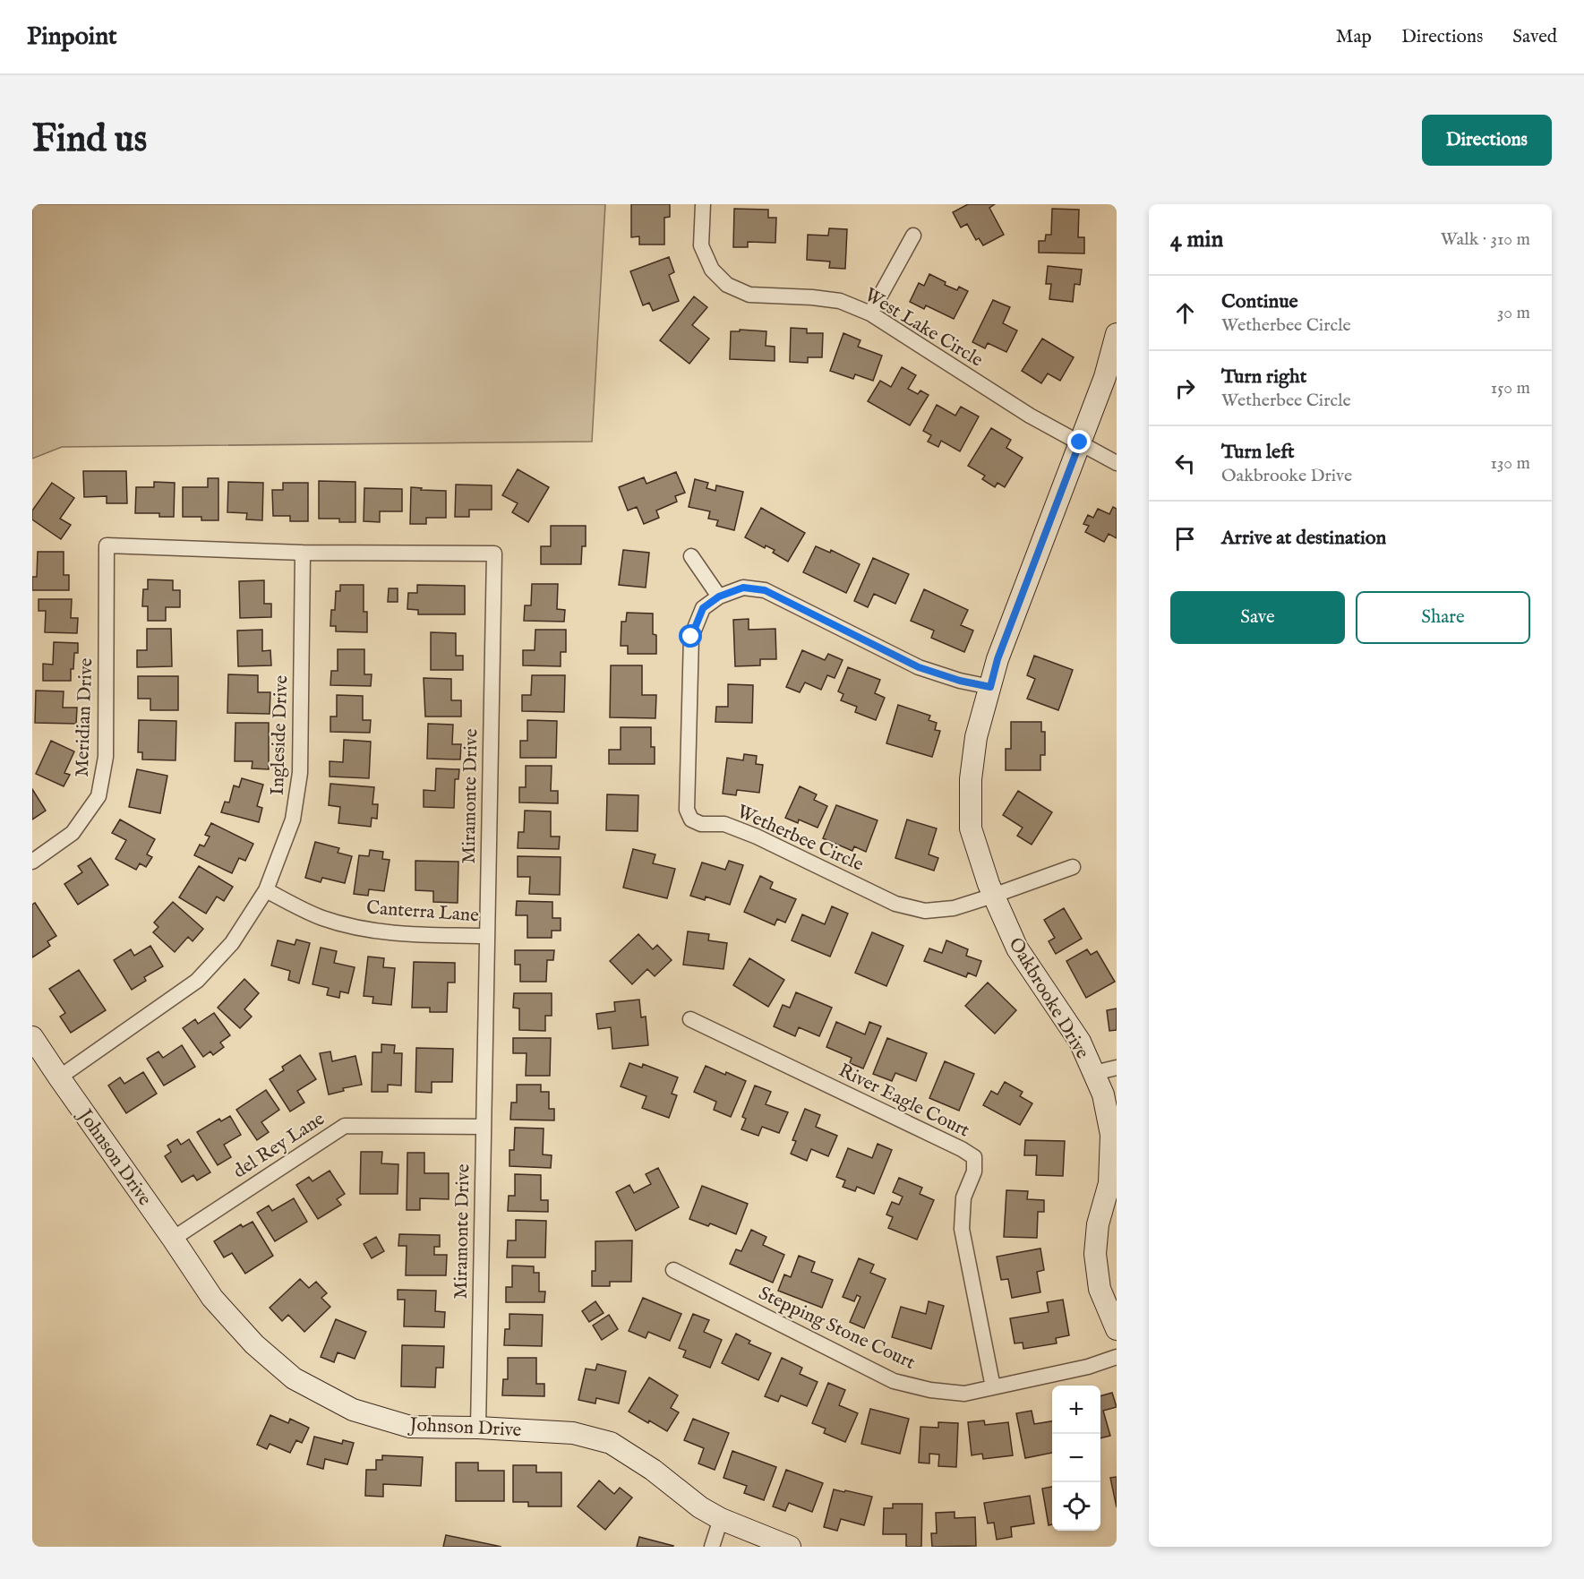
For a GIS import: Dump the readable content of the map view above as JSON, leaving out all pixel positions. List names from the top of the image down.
{
  "streets": {
    "street": [
      "West Lake Circle",
      "Meridian Drive",
      "Ingleside Drive",
      "Miramonte Drive",
      "Wetherbee Circle",
      "Canterra Lane",
      "Oakbrooke Drive",
      "River Eagle Court",
      "del Rey Lane",
      "Johnson Drive",
      "Stepping Stone Court"
    ]
  },
  "crossings": [
    ["West Lake Circle", "Oakbrooke Drive"],
    ["Meridian Drive", "Miramonte Drive"],
    ["Ingleside Drive", "Miramonte Drive"],
    ["Ingleside Drive", "Canterra Lane"],
    ["Ingleside Drive", "Johnson Drive"],
    ["Miramonte Drive", "Canterra Lane"],
    ["Miramonte Drive", "del Rey Lane"],
    ["Miramonte Drive", "Johnson Drive"],
    ["Wetherbee Circle", "Oakbrooke Drive"],
    ["River Eagle Court", "Stepping Stone Court"],
    ["del Rey Lane", "Johnson Drive"]
  ],
  "page": {
    "header": "Pinpoint",
    "nav": ["Map", "Directions", "Saved"],
    "buttons": [
      "Directions",
      ["Save", "Share"]
    ],
    "title": "Find us",
    "heading": ["4 min", "Walk · 310 m"],
    "list": [
      ["Continue", "Wetherbee Circle", "30 m"],
      ["Turn right", "Wetherbee Circle", "150 m"],
      ["Turn left", "Oakbrooke Drive", "130 m"],
      "Arrive at destination"
    ],
    "map_buttons": ["+", "−"]
  }
}
